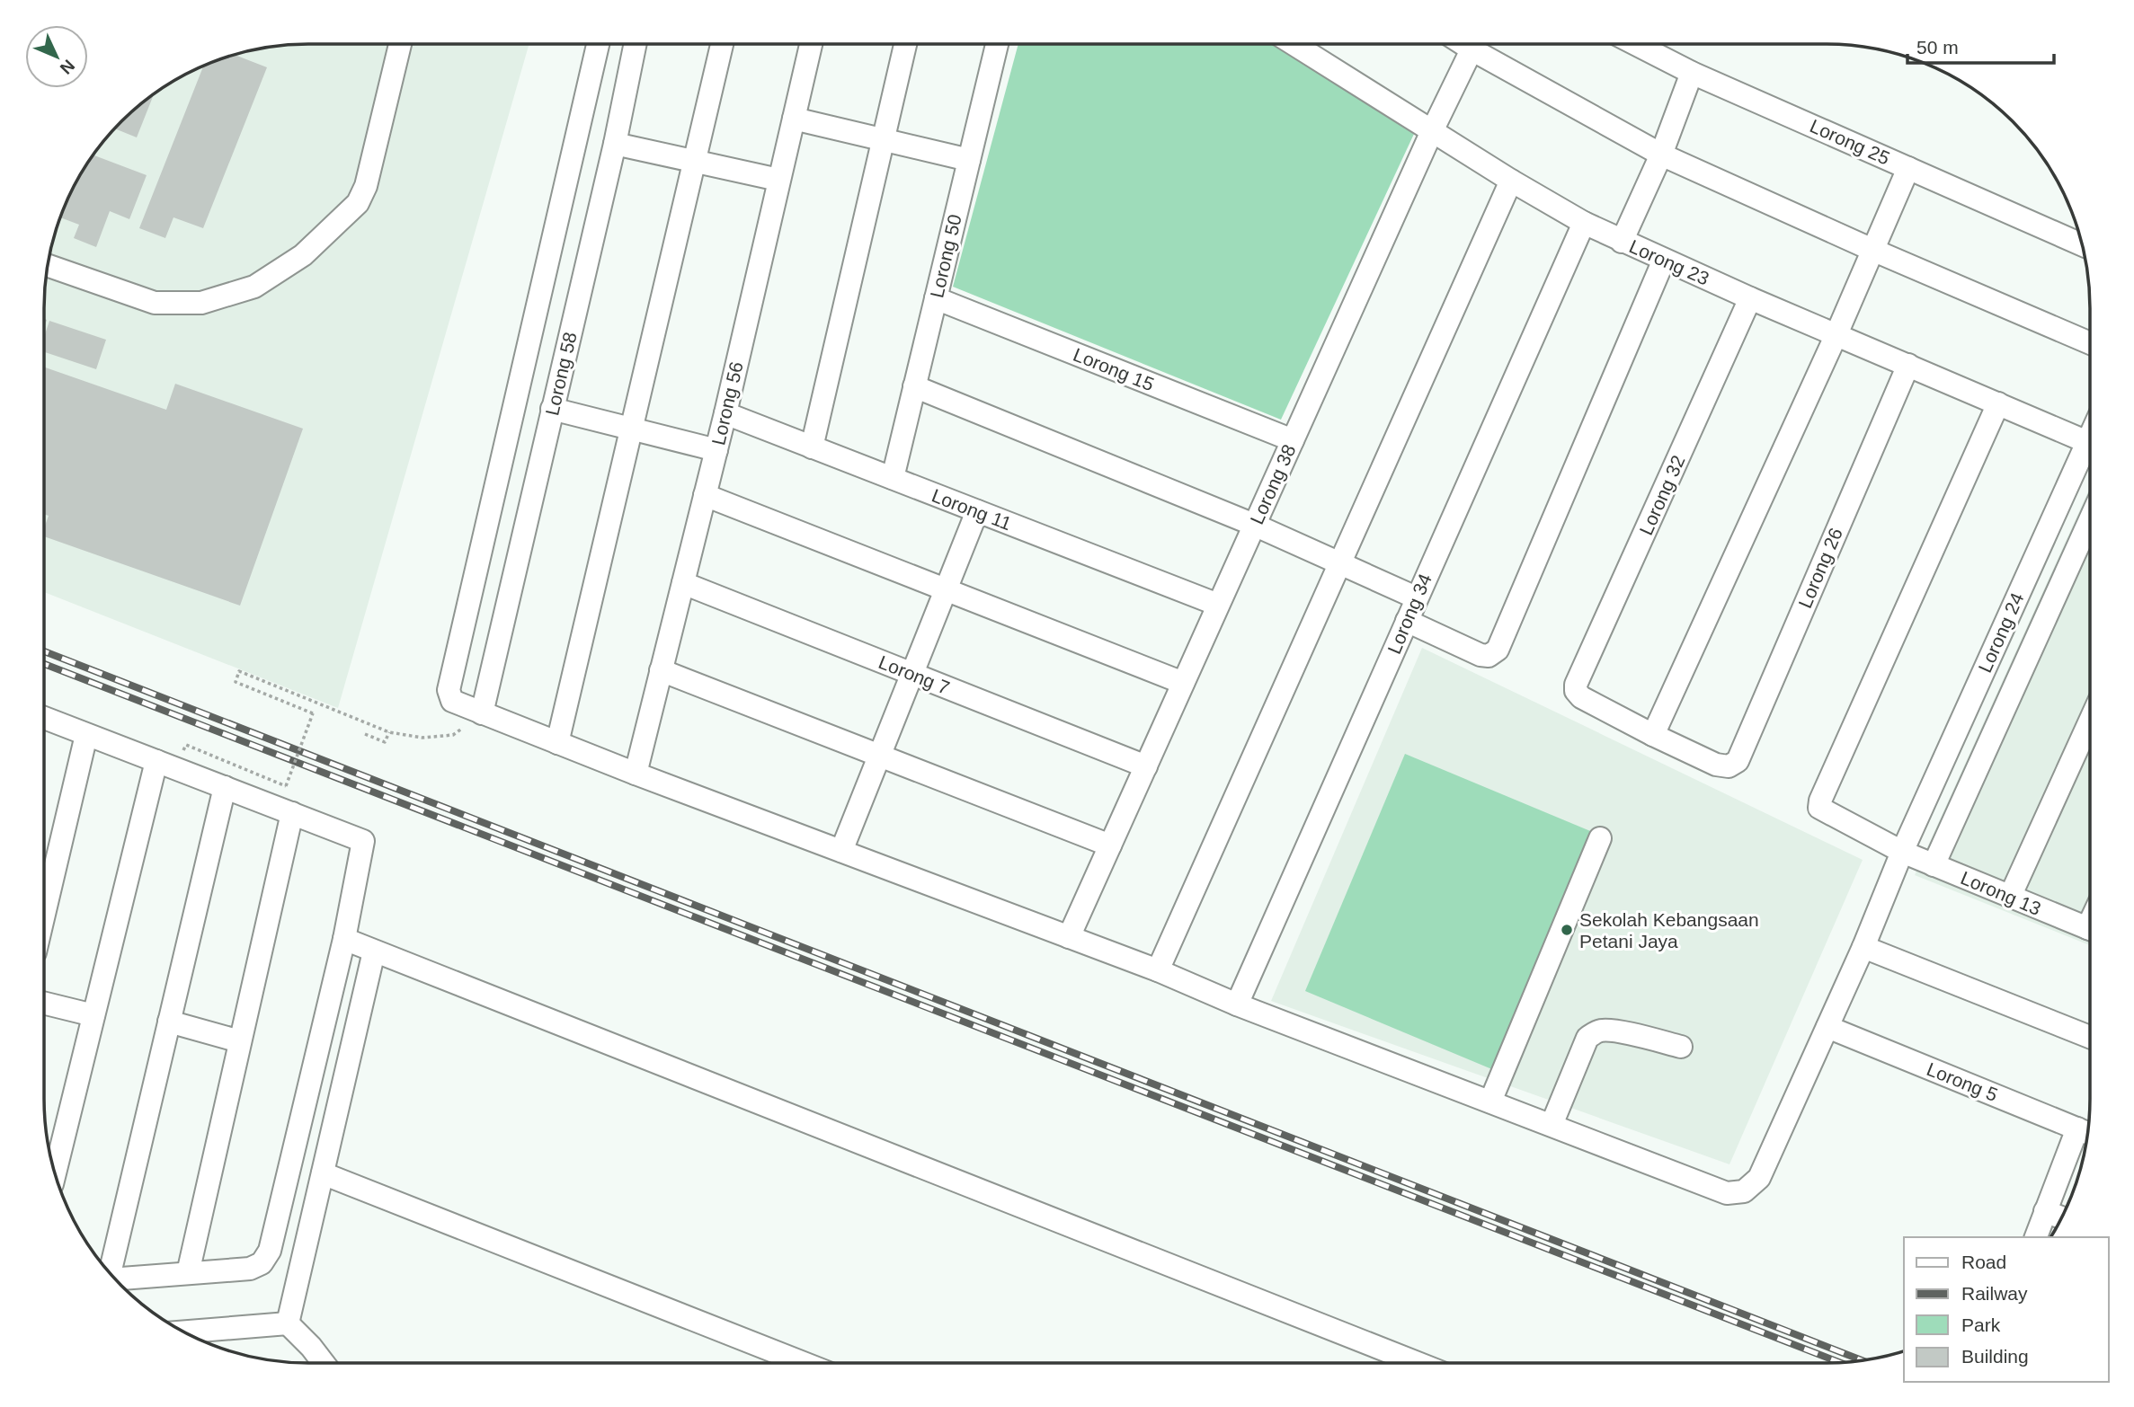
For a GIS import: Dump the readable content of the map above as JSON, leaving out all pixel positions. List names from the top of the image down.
{
  "streets": {
    "street": [
      "Lorong 25",
      "Lorong 50",
      "Lorong 23",
      "Lorong 15",
      "Lorong 58",
      "Lorong 56",
      "Lorong 38",
      "Lorong 32",
      "Lorong 11",
      "Lorong 26",
      "Lorong 34",
      "Lorong 24",
      "Lorong 7",
      "Lorong 13",
      "Lorong 5"
    ]
  },
  "crossings": [
    ["Lorong 50", "Lorong 15"],
    ["Lorong 50", "Lorong 11"],
    ["Lorong 23", "Lorong 38"],
    ["Lorong 23", "Lorong 32"],
    ["Lorong 23", "Lorong 26"],
    ["Lorong 23", "Lorong 34"],
    ["Lorong 23", "Lorong 24"],
    ["Lorong 23", "Lorong 13"],
    ["Lorong 15", "Lorong 38"],
    ["Lorong 58", "Lorong 24"],
    ["Lorong 56", "Lorong 11"],
    ["Lorong 56", "Lorong 24"],
    ["Lorong 56", "Lorong 7"],
    ["Lorong 38", "Lorong 11"],
    ["Lorong 38", "Lorong 24"],
    ["Lorong 38", "Lorong 7"],
    ["Lorong 32", "Lorong 26"],
    ["Lorong 34", "Lorong 24"],
    ["Lorong 24", "Lorong 13"],
    ["Lorong 24", "Lorong 5"]
  ],
  "places": ["Sekolah Kebangsaan Petani Jaya"],
  "legend": [
    "Road",
    "Railway",
    "Park",
    "Building"
  ],
  "scale_bar": "50 m",
  "north": "bottom right"
}
